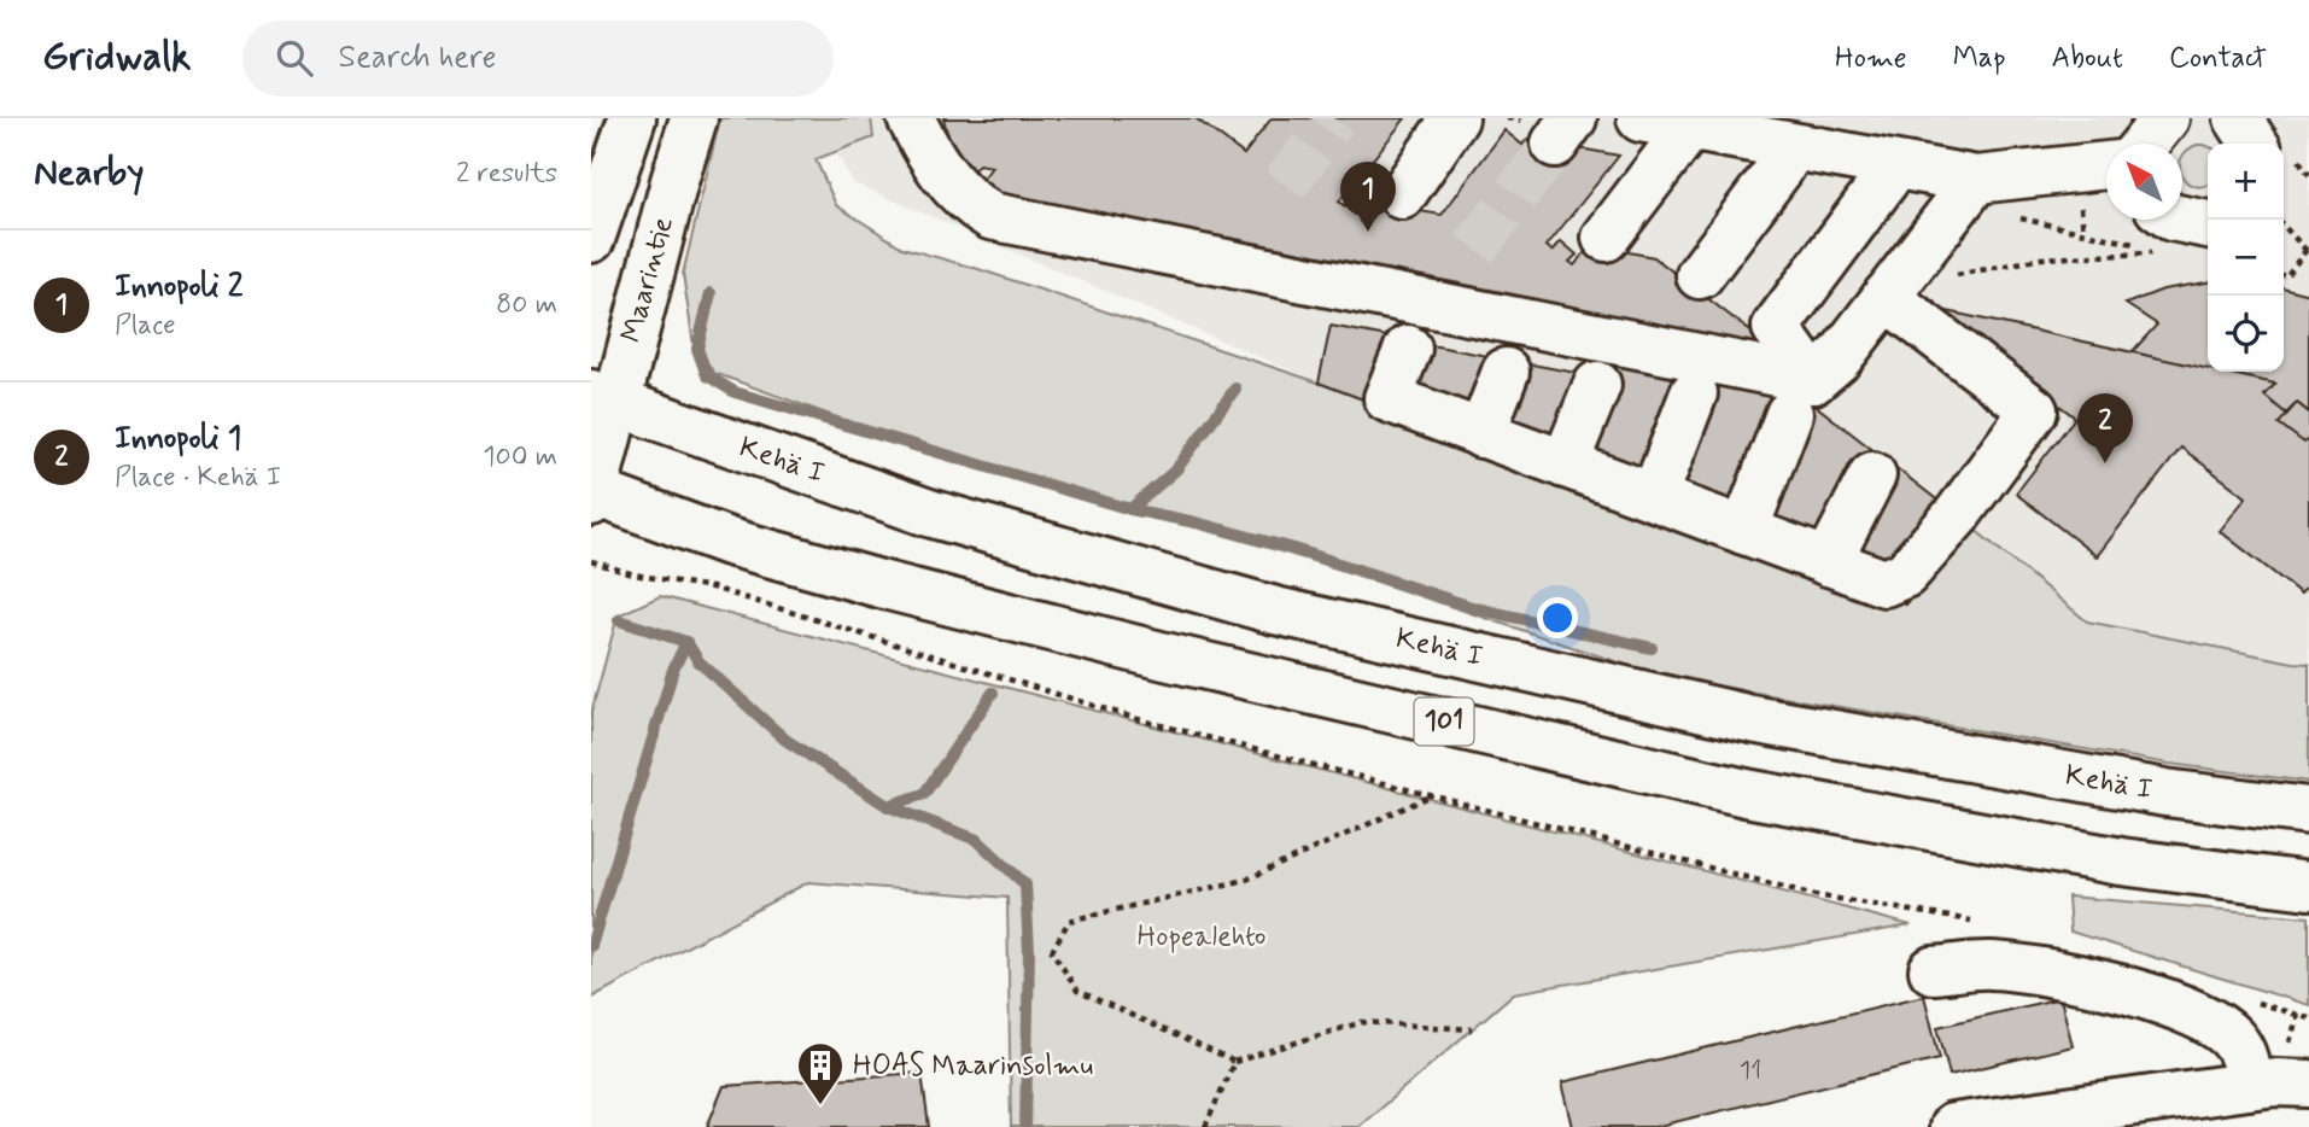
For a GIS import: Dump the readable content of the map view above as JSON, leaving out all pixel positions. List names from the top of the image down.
{
  "streets": {
    "main road": ["Maarintie", "Kehä I", "101"]
  },
  "crossings": [
    ["Maarintie", "Kehä I"],
    ["Maarintie", "101"]
  ],
  "parks": ["Hopealehto"],
  "places": {
    "building": ["HOAS Maarinsolmu"]
  },
  "house_numbers": ["11"],
  "north": "top left",
  "page": {
    "header": "Gridwalk",
    "search": "Search here",
    "nav": [
      "Home",
      "Map",
      "About",
      "Contact"
    ],
    "heading": ["Nearby", "2 results"],
    "map_buttons": ["+", "−"],
    "pins": ["1", "2"],
    "list": [
      {
        "mark": "1",
        "name": "Innopoli 2",
        "note": "Place",
        "value": "80 m"
      },
      {
        "mark": "2",
        "name": "Innopoli 1",
        "note": "Place · Kehä I",
        "value": "100 m"
      }
    ]
  }
}
